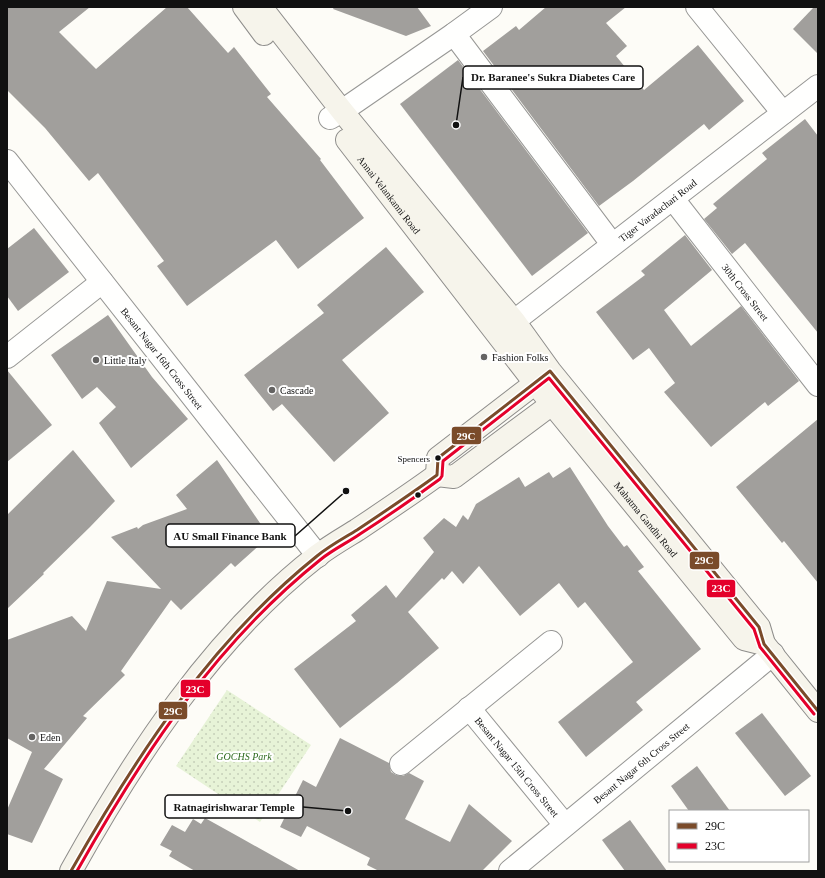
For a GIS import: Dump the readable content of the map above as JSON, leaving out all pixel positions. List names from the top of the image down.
{
  "streets": {
    "main road": ["Annai Velankanni Road", "Mahatma Gandhi Road"],
    "street": [
      "Tiger Varadachari Road",
      "30th Cross Street",
      "Besant Nagar 16th Cross Street",
      "Besant Nagar 6th Cross Street",
      "Besant Nagar 15th Cross Street"
    ]
  },
  "crossings": [
    ["Annai Velankanni Road", "Tiger Varadachari Road"],
    ["Annai Velankanni Road", "Mahatma Gandhi Road"],
    ["Tiger Varadachari Road", "30th Cross Street"],
    ["Mahatma Gandhi Road", "Besant Nagar 6th Cross Street"],
    ["Besant Nagar 6th Cross Street", "Besant Nagar 15th Cross Street"]
  ],
  "parks": ["GOCHS Park"],
  "places": [
    "Dr. Baranee's Sukra Diabetes Care",
    "Fashion Folks",
    "Little Italy",
    "Cascade",
    "Spencers",
    "AU Small Finance Bank",
    "Eden",
    "Ratnagirishwarar Temple"
  ],
  "lines": ["transit line 29C", "transit line 23C"],
  "legend": ["29C", "23C"]
}
